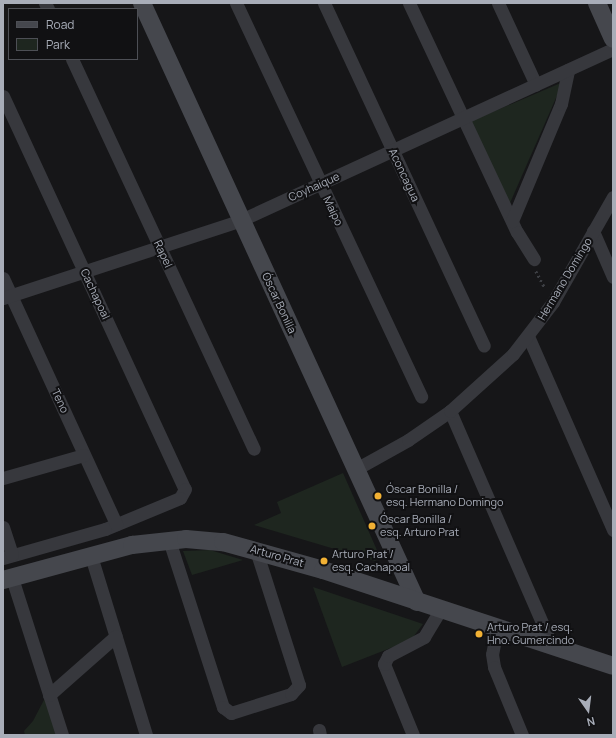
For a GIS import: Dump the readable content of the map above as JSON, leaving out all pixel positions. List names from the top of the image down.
{
  "streets": {
    "street": [
      "Aconcagua",
      "Coyhaique",
      "Maipo",
      "Rapel",
      "Hermano Domingo",
      "Cachapoal",
      "Óscar Bonilla",
      "Teno",
      "Arturo Prat"
    ]
  },
  "crossings": [
    ["Aconcagua", "Coyhaique"],
    ["Coyhaique", "Maipo"],
    ["Coyhaique", "Rapel"],
    ["Coyhaique", "Cachapoal"],
    ["Coyhaique", "Óscar Bonilla"],
    ["Coyhaique", "Teno"],
    ["Hermano Domingo", "Óscar Bonilla"],
    ["Cachapoal", "Teno"],
    ["Óscar Bonilla", "Arturo Prat"]
  ],
  "places": [
    "Óscar Bonilla / esq. Hermano Domingo",
    "Óscar Bonilla / esq. Arturo Prat",
    "Arturo Prat / esq. Cachapoal",
    "Arturo Prat / esq. Hno. Gumercindo"
  ],
  "legend": ["Road", "Park"],
  "north": "bottom"
}
